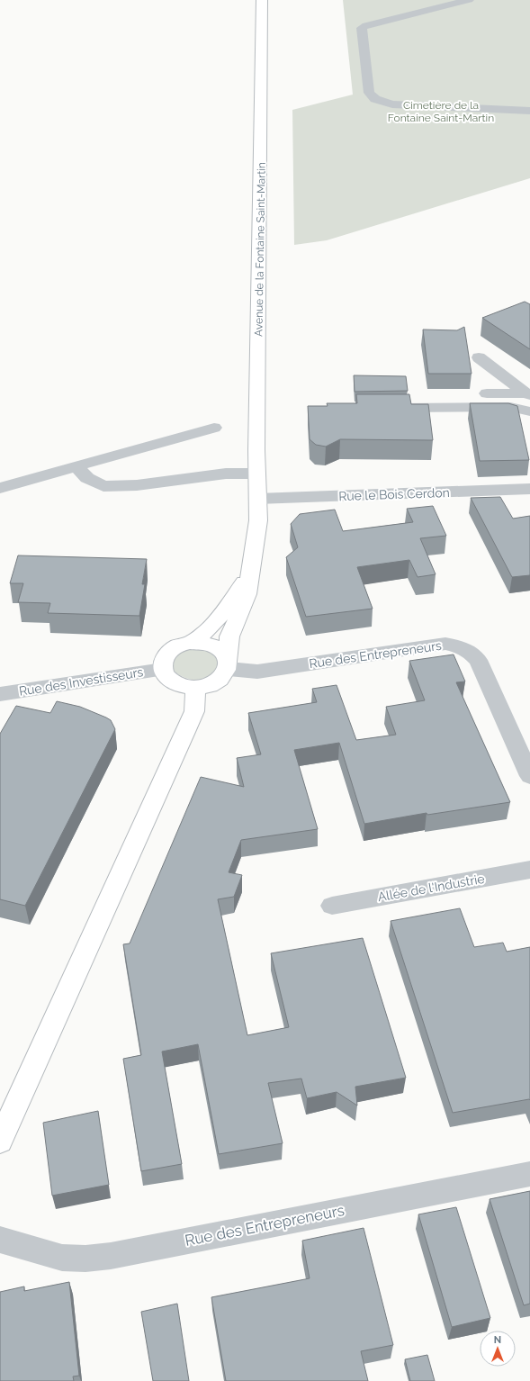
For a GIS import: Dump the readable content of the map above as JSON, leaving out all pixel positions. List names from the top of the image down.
{
  "streets": {
    "main road": ["Avenue de la Fontaine Saint-Martin"],
    "street": [
      "Rue le Bois Cerdon",
      "Rue des Entrepreneurs",
      "Rue des Investisseurs",
      "Allée de l'Industrie"
    ]
  },
  "crossings": [
    ["Avenue de la Fontaine Saint-Martin", "Rue le Bois Cerdon"],
    ["Avenue de la Fontaine Saint-Martin", "Rue des Entrepreneurs"],
    ["Avenue de la Fontaine Saint-Martin", "Rue des Investisseurs"],
    ["Rue des Entrepreneurs", "Rue des Investisseurs"]
  ],
  "parks": ["Cimetière de la Fontaine Saint-Martin"],
  "north": "top"
}
